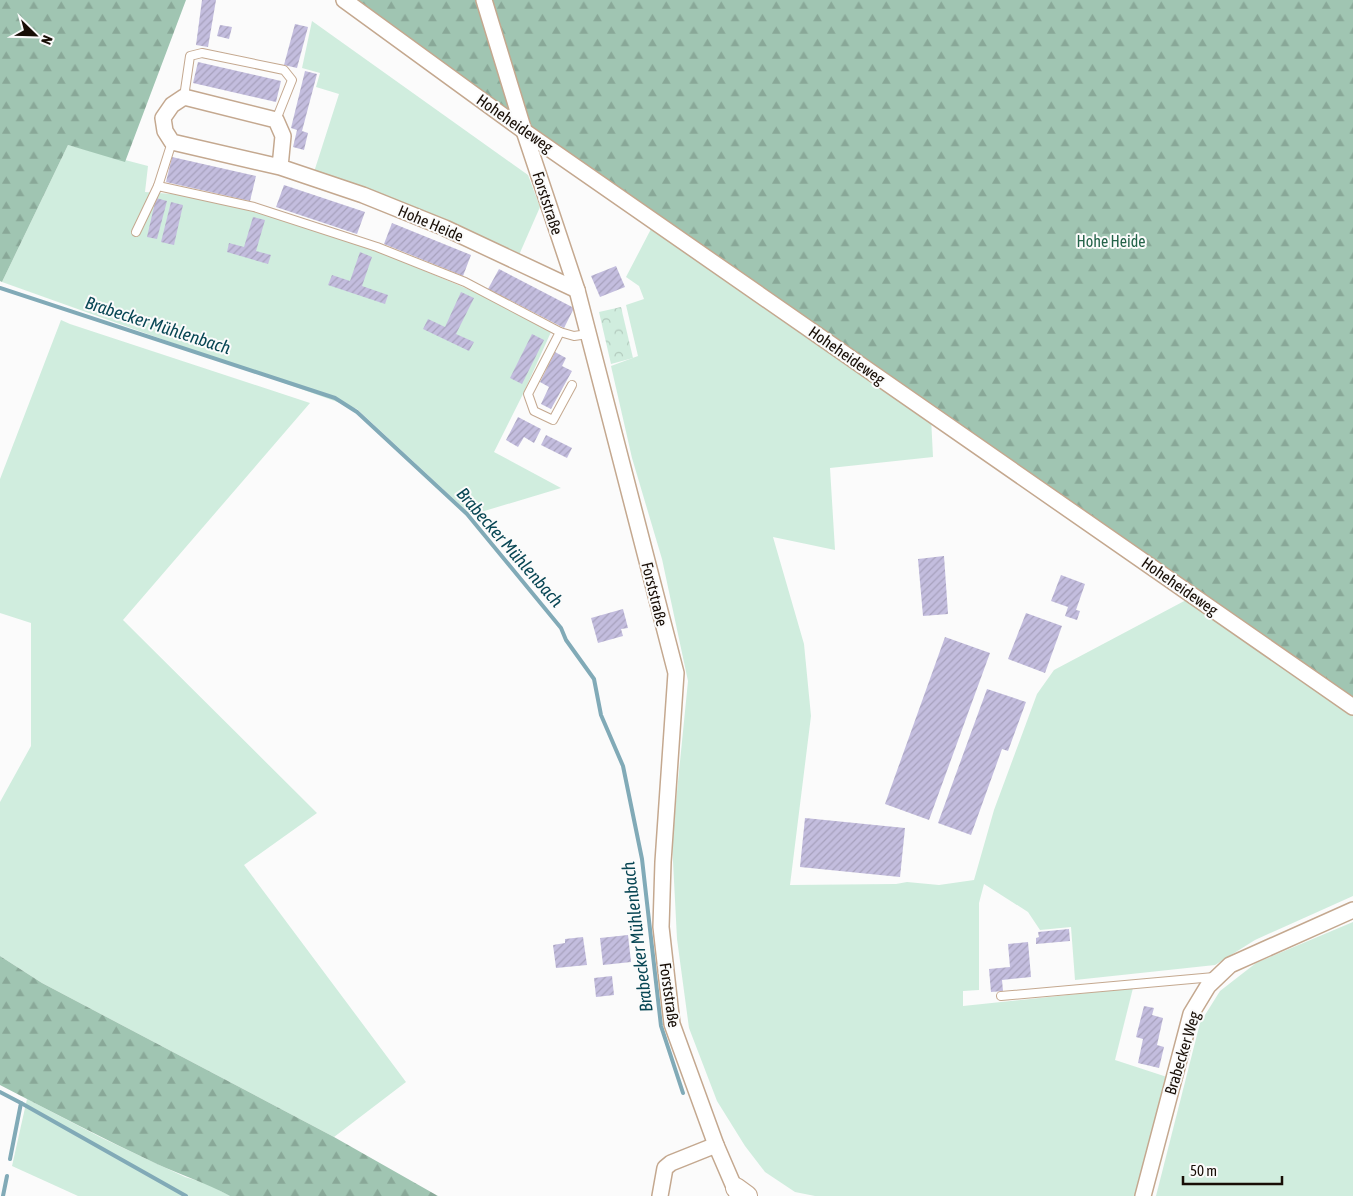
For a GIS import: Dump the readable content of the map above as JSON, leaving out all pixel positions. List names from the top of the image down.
{
  "streets": {
    "street": [
      "Hoheheideweg",
      "Forststraße",
      "Hohe Heide",
      "Brabecker Weg"
    ]
  },
  "crossings": [
    ["Hoheheideweg", "Forststraße"],
    ["Forststraße", "Hohe Heide"]
  ],
  "water": ["Brabecker Mühlenbach"],
  "parks": ["Hohe Heide"],
  "scale_bar": "50 m",
  "north": "bottom right"
}
